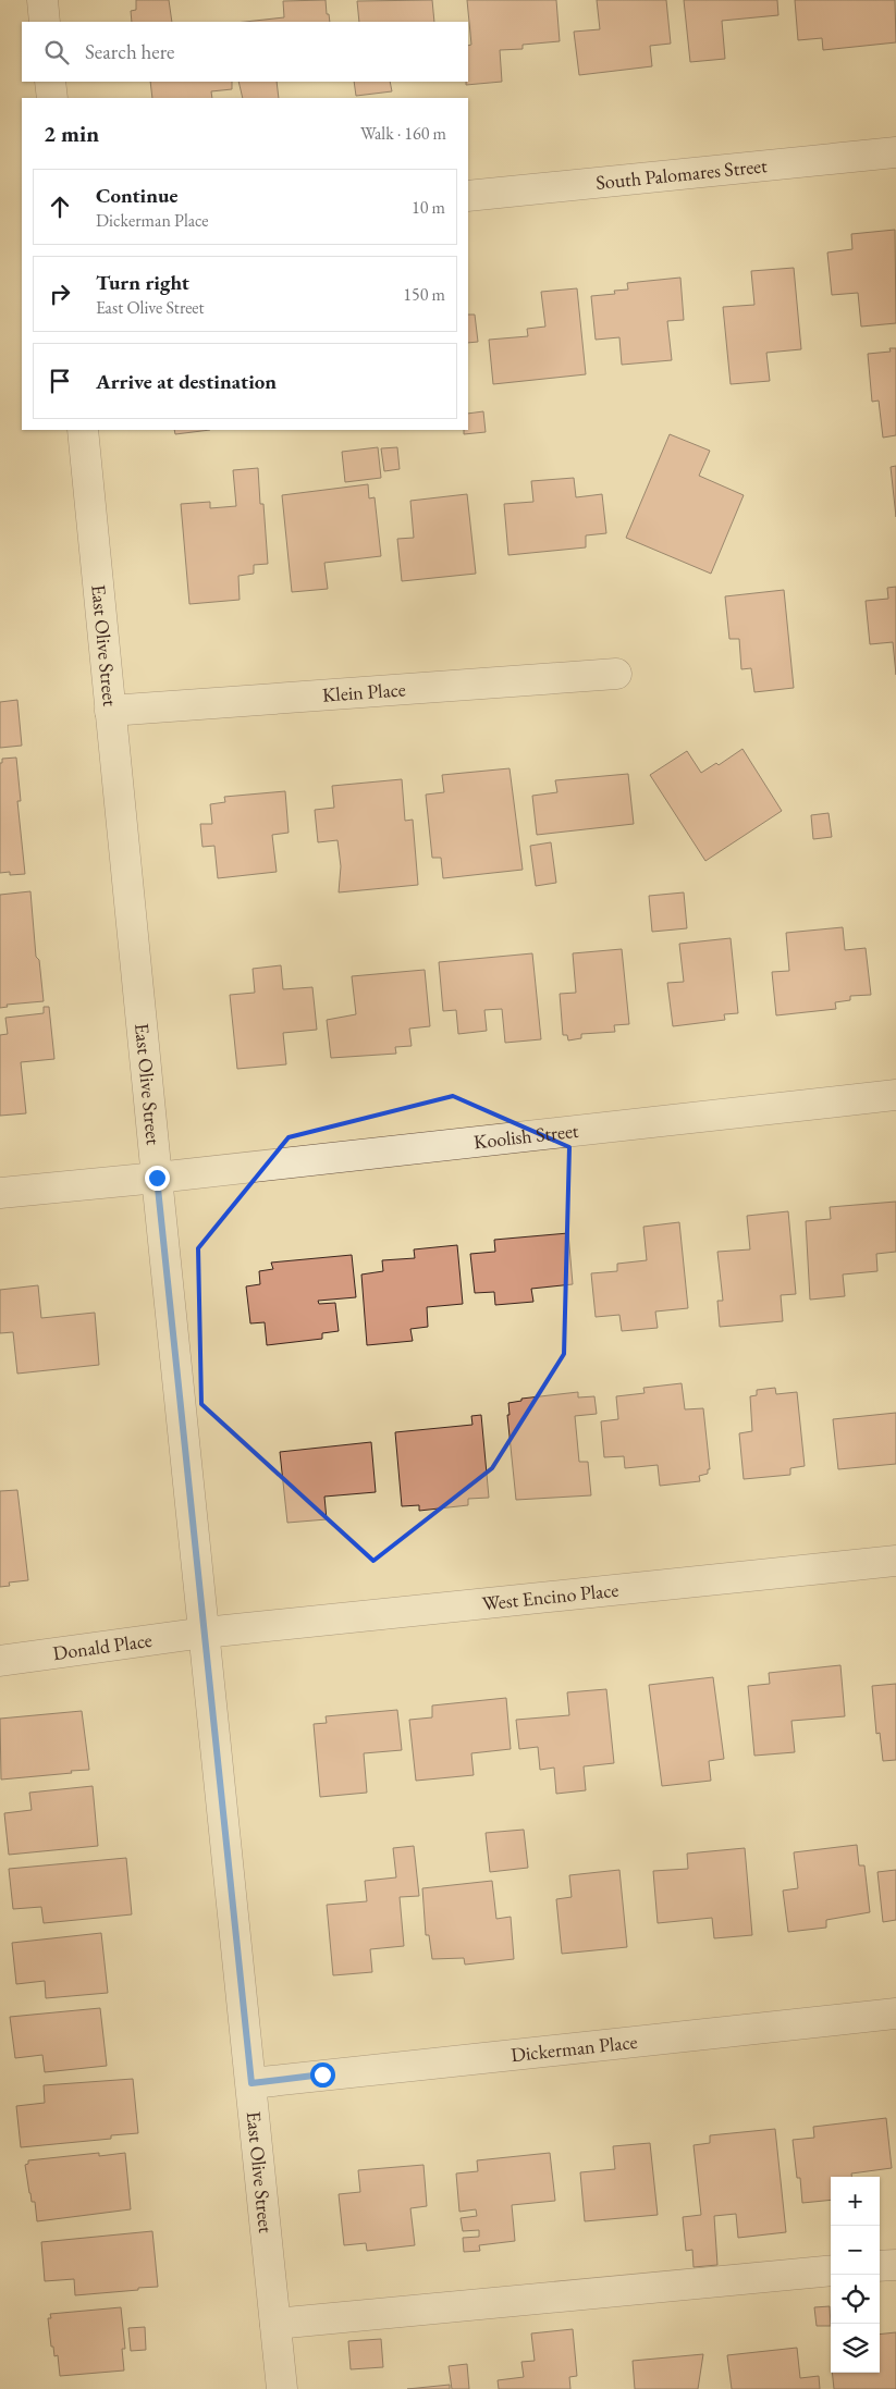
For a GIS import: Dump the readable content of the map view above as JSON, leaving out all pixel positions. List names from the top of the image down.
{
  "streets": {
    "street": [
      "South Palomares Street",
      "East Olive Street",
      "Klein Place",
      "Koolish Street",
      "West Encino Place",
      "Donald Place",
      "Dickerman Place"
    ]
  },
  "crossings": [
    ["East Olive Street", "Klein Place"],
    ["East Olive Street", "Koolish Street"],
    ["East Olive Street", "West Encino Place"],
    ["East Olive Street", "Donald Place"],
    ["East Olive Street", "Dickerman Place"],
    ["West Encino Place", "Donald Place"]
  ],
  "page": {
    "search": "Search here",
    "heading": ["2 min", "Walk · 160 m"],
    "list": [
      ["Continue", "Dickerman Place", "10 m"],
      ["Turn right", "East Olive Street", "150 m"],
      "Arrive at destination"
    ],
    "map_buttons": ["+", "−"]
  }
}
